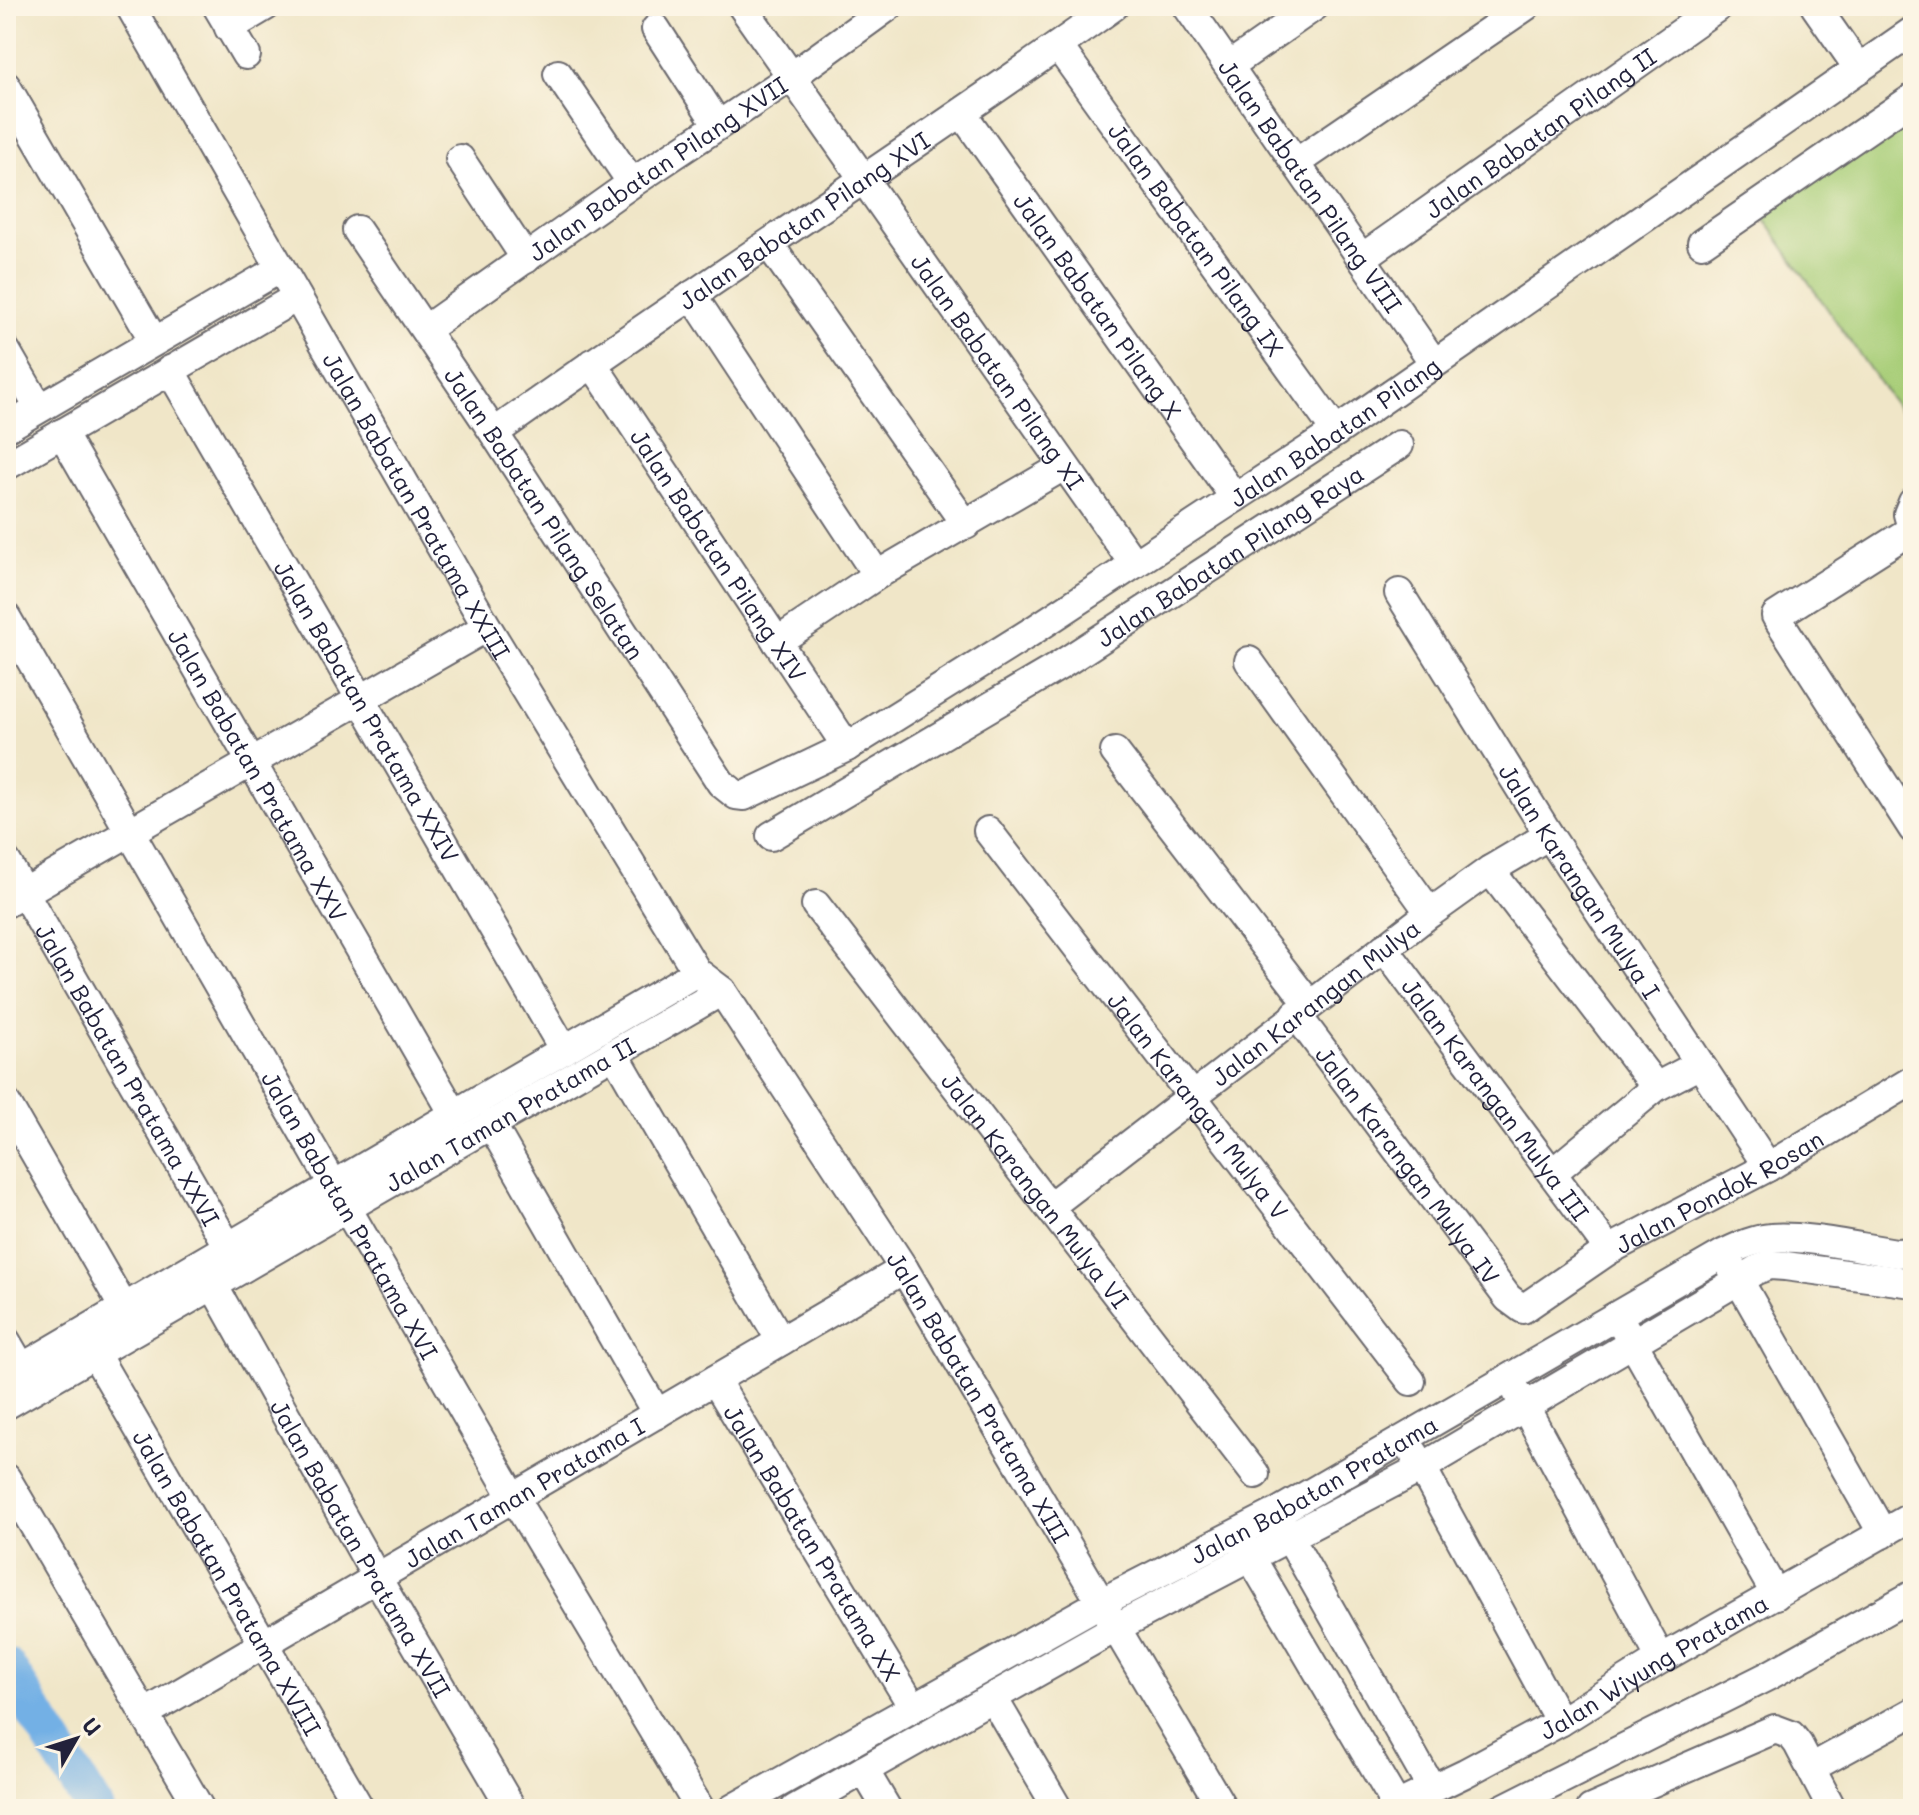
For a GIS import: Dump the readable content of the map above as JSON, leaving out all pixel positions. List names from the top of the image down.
{
  "streets": {
    "street": [
      "Jalan Babatan Pilang II",
      "Jalan Babatan Pilang XVII",
      "Jalan Babatan Pilang VIII",
      "Jalan Babatan Pilang XVI",
      "Jalan Babatan Pilang IX",
      "Jalan Babatan Pilang X",
      "Jalan Babatan Pilang XI",
      "Jalan Babatan Pilang",
      "Jalan Babatan Pratama XXIII",
      "Jalan Babatan Pilang Selatan",
      "Jalan Babatan Pilang XIV",
      "Jalan Babatan Pilang Raya",
      "Jalan Babatan Pratama XXIV",
      "Jalan Babatan Pratama XXV",
      "Jalan Karangan Mulya I",
      "Jalan Karangan Mulya",
      "Jalan Babatan Pratama XXVI",
      "Jalan Karangan Mulya III",
      "Jalan Karangan Mulya V",
      "Jalan Taman Pratama II",
      "Jalan Karangan Mulya IV",
      "Jalan Karangan Mulya VI",
      "Jalan Pondok Rosan",
      "Jalan Babatan Pratama XVI",
      "Jalan Babatan Pratama XIII",
      "Jalan Babatan Pratama",
      "Jalan Taman Pratama I",
      "Jalan Babatan Pratama XX",
      "Jalan Babatan Pratama XVII",
      "Jalan Babatan Pratama XVIII",
      "Jalan Wiyung Pratama"
    ]
  },
  "crossings": [
    ["Jalan Babatan Pilang II", "Jalan Babatan Pilang VIII"],
    ["Jalan Babatan Pilang XVII", "Jalan Babatan Pilang XI"],
    ["Jalan Babatan Pilang XVII", "Jalan Babatan Pilang Selatan"],
    ["Jalan Babatan Pilang VIII", "Jalan Babatan Pilang"],
    ["Jalan Babatan Pilang XVI", "Jalan Babatan Pilang IX"],
    ["Jalan Babatan Pilang XVI", "Jalan Babatan Pilang X"],
    ["Jalan Babatan Pilang XVI", "Jalan Babatan Pilang XI"],
    ["Jalan Babatan Pilang XVI", "Jalan Babatan Pilang Selatan"],
    ["Jalan Babatan Pilang XVI", "Jalan Babatan Pilang XIV"],
    ["Jalan Babatan Pilang IX", "Jalan Babatan Pilang"],
    ["Jalan Babatan Pilang X", "Jalan Babatan Pilang"],
    ["Jalan Babatan Pilang XI", "Jalan Babatan Pilang"],
    ["Jalan Babatan Pilang", "Jalan Babatan Pilang Selatan"],
    ["Jalan Babatan Pilang", "Jalan Babatan Pilang XIV"],
    ["Jalan Babatan Pilang", "Jalan Babatan Pilang Raya"],
    ["Jalan Babatan Pratama XXIII", "Jalan Taman Pratama II"],
    ["Jalan Babatan Pratama XXIII", "Jalan Babatan Pratama XIII"],
    ["Jalan Babatan Pratama XXIV", "Jalan Taman Pratama II"],
    ["Jalan Babatan Pratama XXV", "Jalan Taman Pratama II"],
    ["Jalan Karangan Mulya I", "Jalan Karangan Mulya"],
    ["Jalan Karangan Mulya I", "Jalan Pondok Rosan"],
    ["Jalan Karangan Mulya", "Jalan Karangan Mulya III"],
    ["Jalan Karangan Mulya", "Jalan Karangan Mulya V"],
    ["Jalan Karangan Mulya", "Jalan Karangan Mulya IV"],
    ["Jalan Karangan Mulya", "Jalan Karangan Mulya VI"],
    ["Jalan Babatan Pratama XXVI", "Jalan Taman Pratama II"],
    ["Jalan Karangan Mulya III", "Jalan Pondok Rosan"],
    ["Jalan Taman Pratama II", "Jalan Babatan Pratama XVI"],
    ["Jalan Taman Pratama II", "Jalan Babatan Pratama XIII"],
    ["Jalan Taman Pratama II", "Jalan Babatan Pratama XVII"],
    ["Jalan Taman Pratama II", "Jalan Babatan Pratama XVIII"],
    ["Jalan Karangan Mulya IV", "Jalan Pondok Rosan"],
    ["Jalan Babatan Pratama XVI", "Jalan Taman Pratama I"],
    ["Jalan Babatan Pratama XIII", "Jalan Babatan Pratama"],
    ["Jalan Babatan Pratama XIII", "Jalan Taman Pratama I"],
    ["Jalan Babatan Pratama", "Jalan Babatan Pratama XX"],
    ["Jalan Taman Pratama I", "Jalan Babatan Pratama XX"],
    ["Jalan Taman Pratama I", "Jalan Babatan Pratama XVII"],
    ["Jalan Taman Pratama I", "Jalan Babatan Pratama XVIII"]
  ],
  "north": "top right"
}
